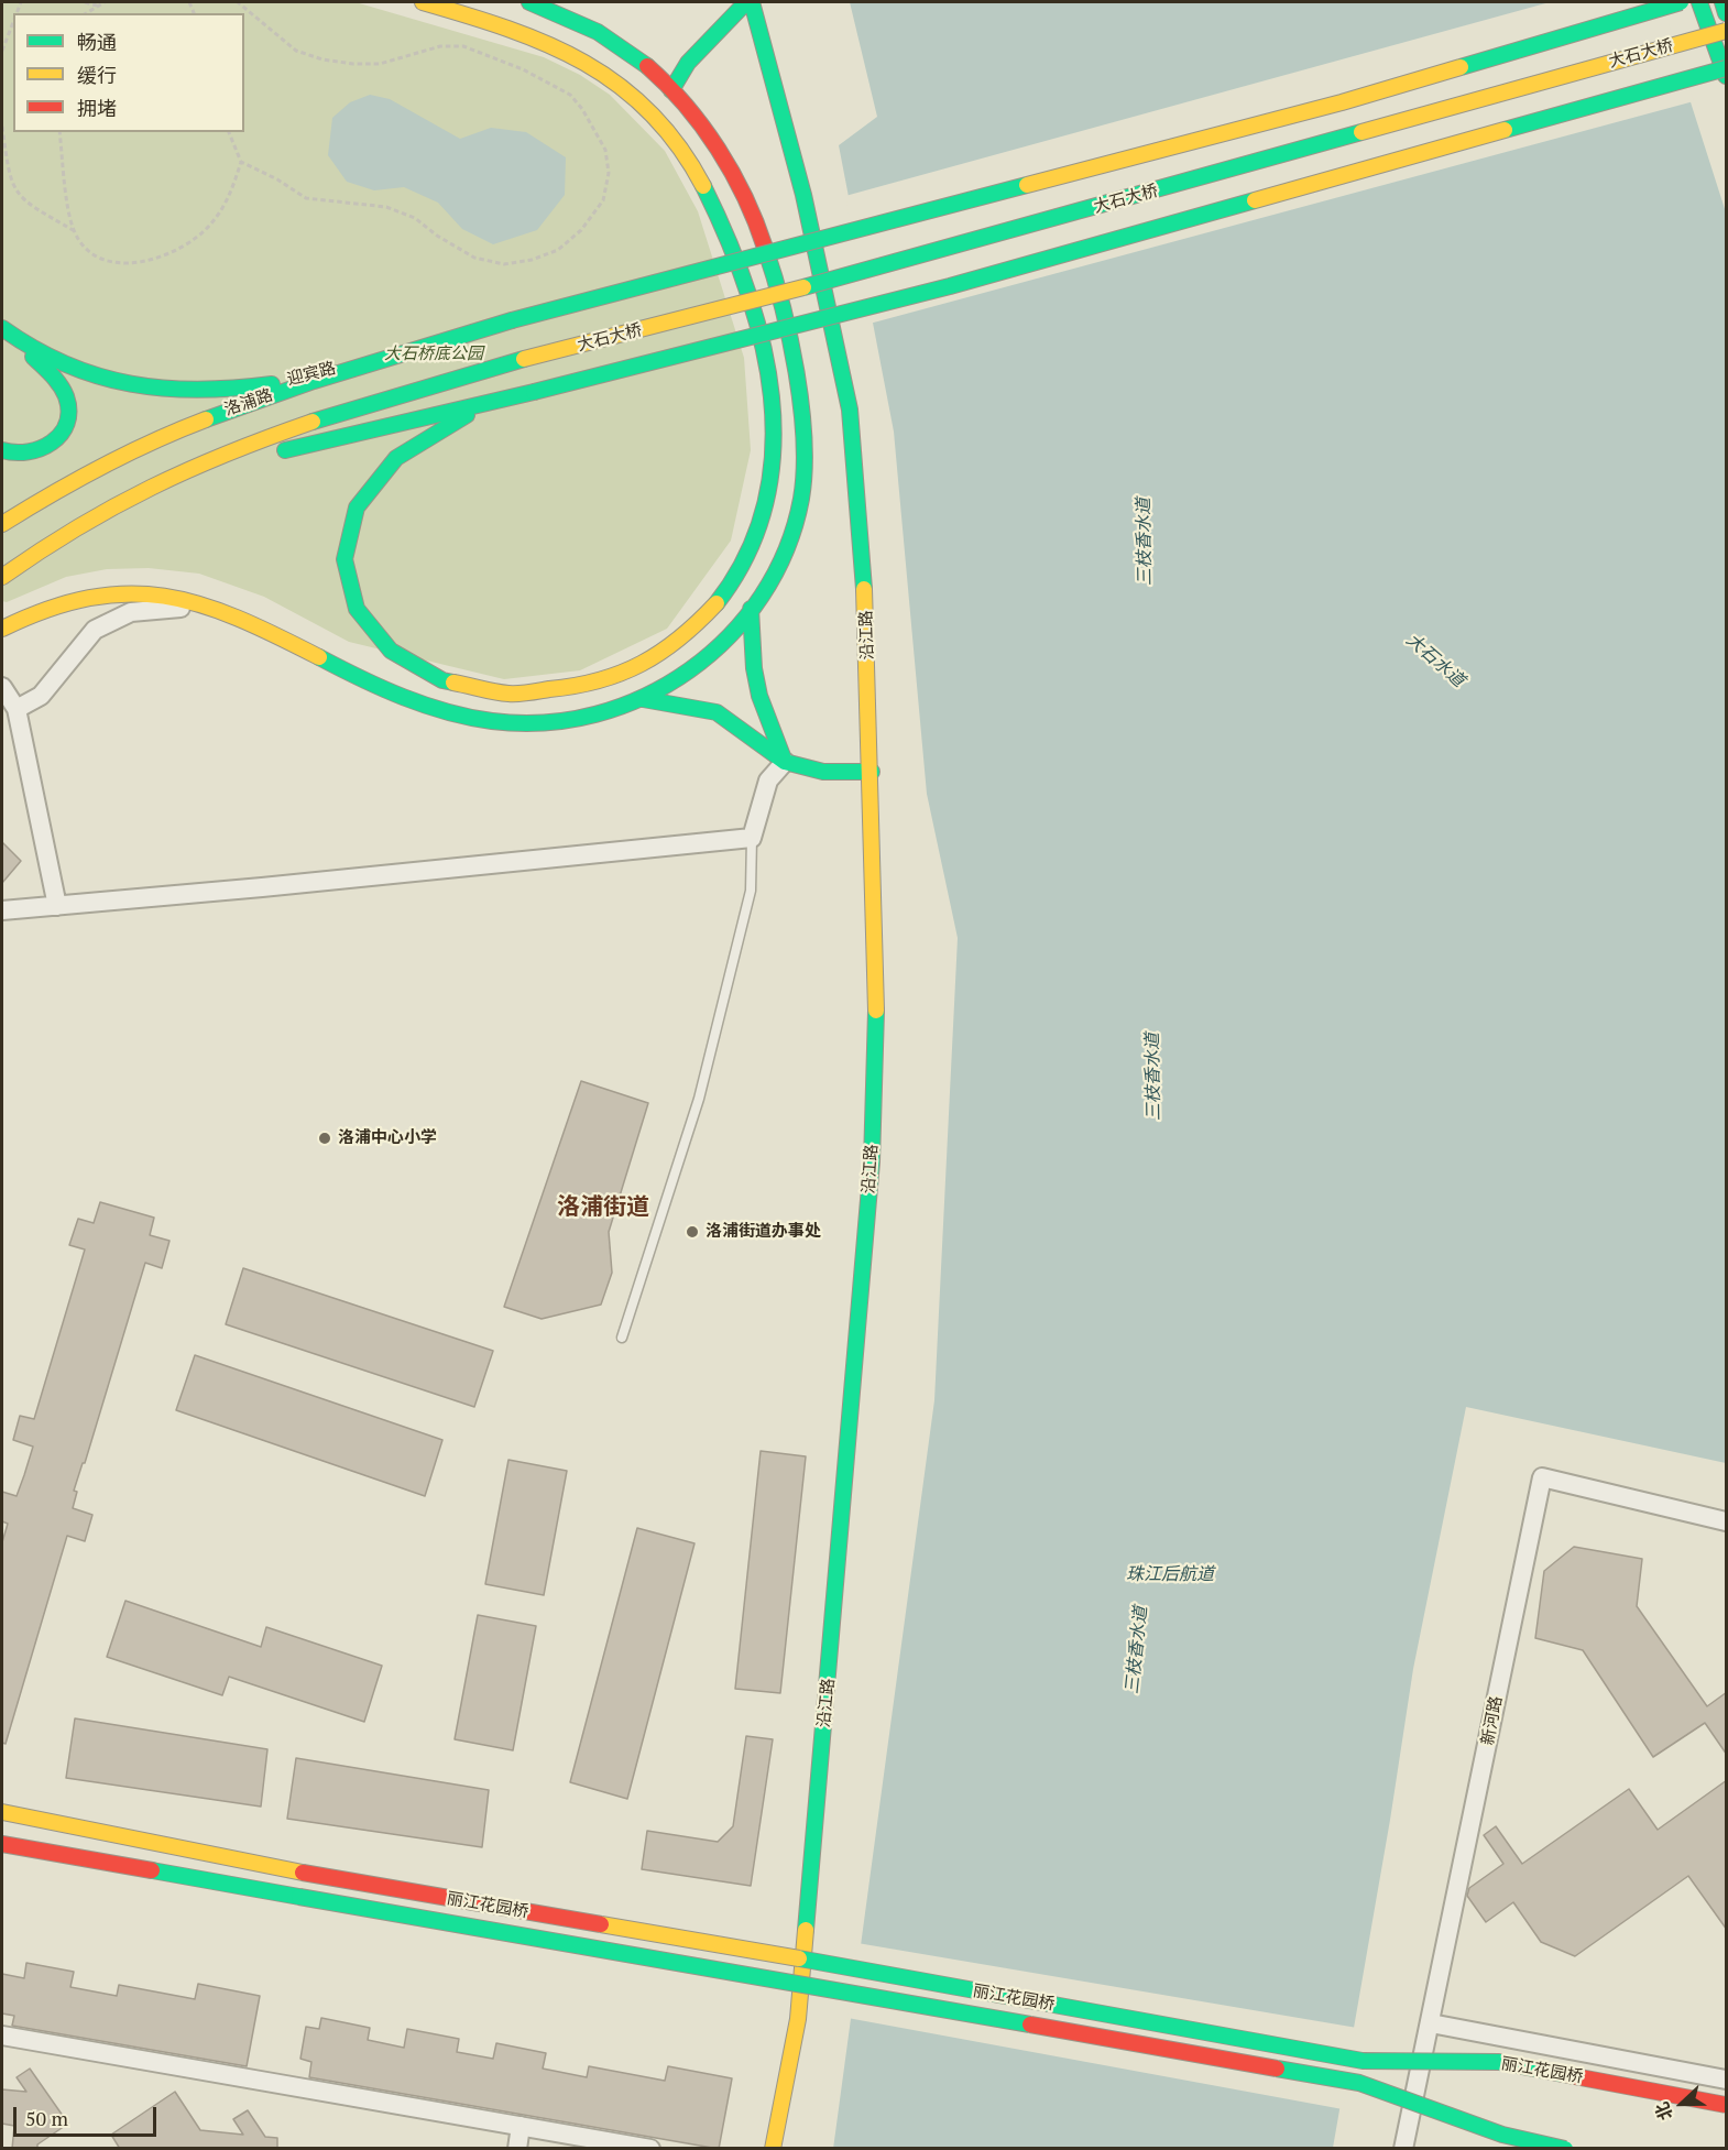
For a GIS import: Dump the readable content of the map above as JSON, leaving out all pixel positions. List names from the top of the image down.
{
  "streets": {
    "main road": [
      "大石大桥",
      "迎宾路",
      "洛浦路",
      "沿江路",
      "丽江花园桥"
    ],
    "street": ["新河路"]
  },
  "crossings": [
    ["迎宾路", "洛浦路"]
  ],
  "districts": ["洛浦街道"],
  "water": ["三枝香水道", "大石水道", "珠江后航道"],
  "parks": ["大石桥底公园"],
  "places": ["洛浦中心小学", "洛浦街道办事处"],
  "legend": ["畅通", "缓行", "拥堵"],
  "scale_bar": "50 m",
  "north": "left"
}
